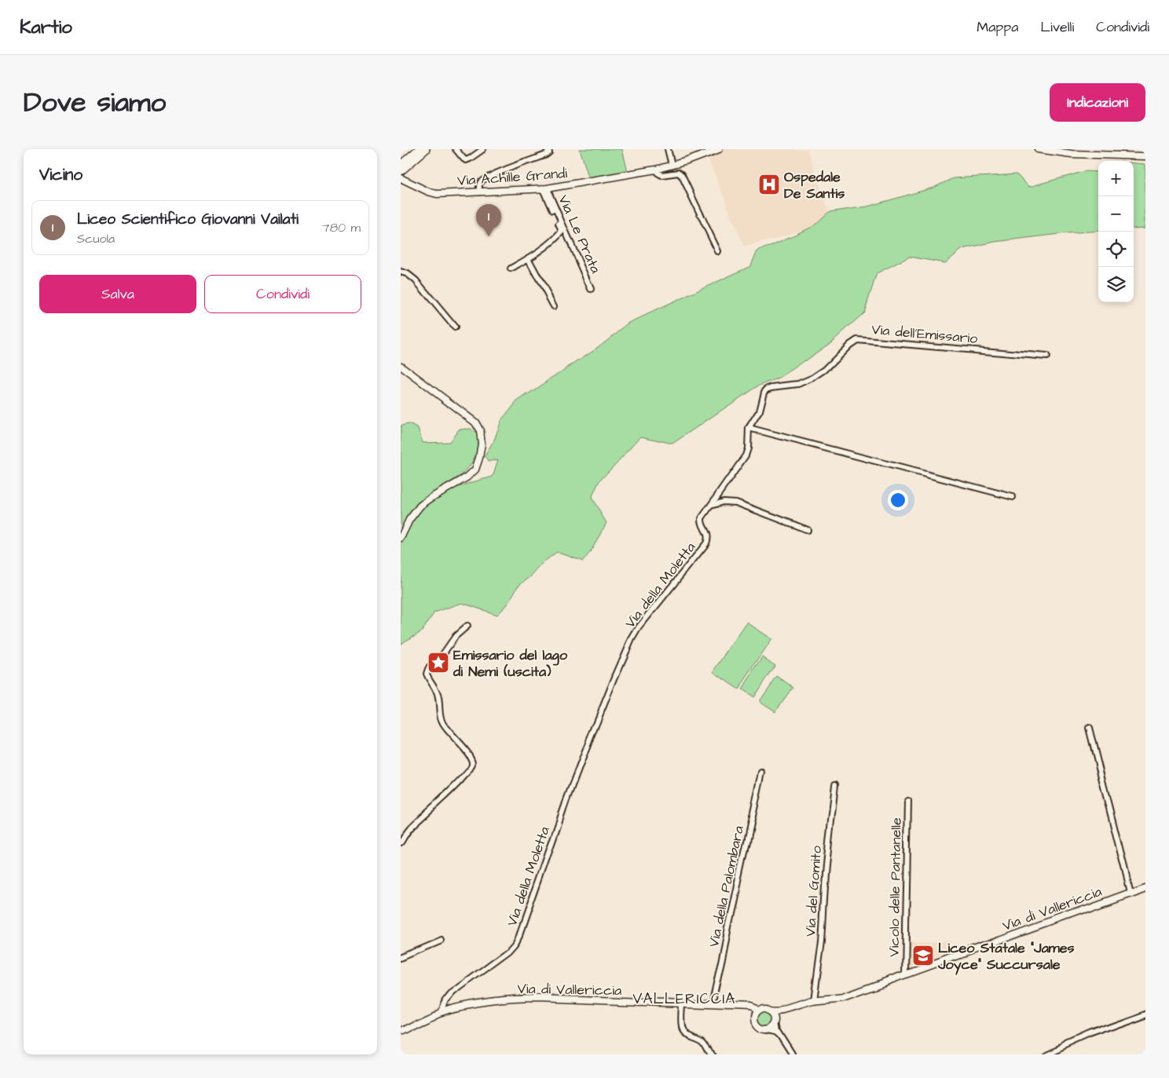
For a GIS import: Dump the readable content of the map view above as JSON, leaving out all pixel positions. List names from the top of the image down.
{
  "streets": {
    "street": [
      "Via Achille Grandi",
      "Via Le Prata",
      "Via dell'Emissario",
      "Via della Moletta",
      "Via della Palombara",
      "Vicolo delle Pantanelle",
      "Via del Gomito",
      "Via di Vallericcia"
    ]
  },
  "crossings": [
    ["Via Achille Grandi", "Via Le Prata"],
    ["Via dell'Emissario", "Via della Moletta"],
    ["Via della Moletta", "Via di Vallericcia"],
    ["Via della Palombara", "Via di Vallericcia"],
    ["Vicolo delle Pantanelle", "Via di Vallericcia"],
    ["Via del Gomito", "Via di Vallericcia"]
  ],
  "districts": ["VALLERICCIA"],
  "places": {
    "hospital": ["Ospedale De Santis"],
    "place": ["Emissario del lago di Nemi (uscita)"],
    "school or university": ["Liceo Statale \"James Joyce\" Succursale"]
  },
  "page": {
    "header": "Kartio",
    "nav": ["Mappa", "Livelli", "Condividi"],
    "title": "Dove siamo",
    "buttons": [
      "Indicazioni",
      ["Salva", "Condividi"]
    ],
    "heading": "Vicino",
    "map_buttons": ["+", "−"],
    "list": [
      {
        "mark": "1",
        "name": "Liceo Scientifico Giovanni Vailati",
        "note": "Scuola",
        "value": "780 m"
      }
    ],
    "pins": "1"
  }
}
